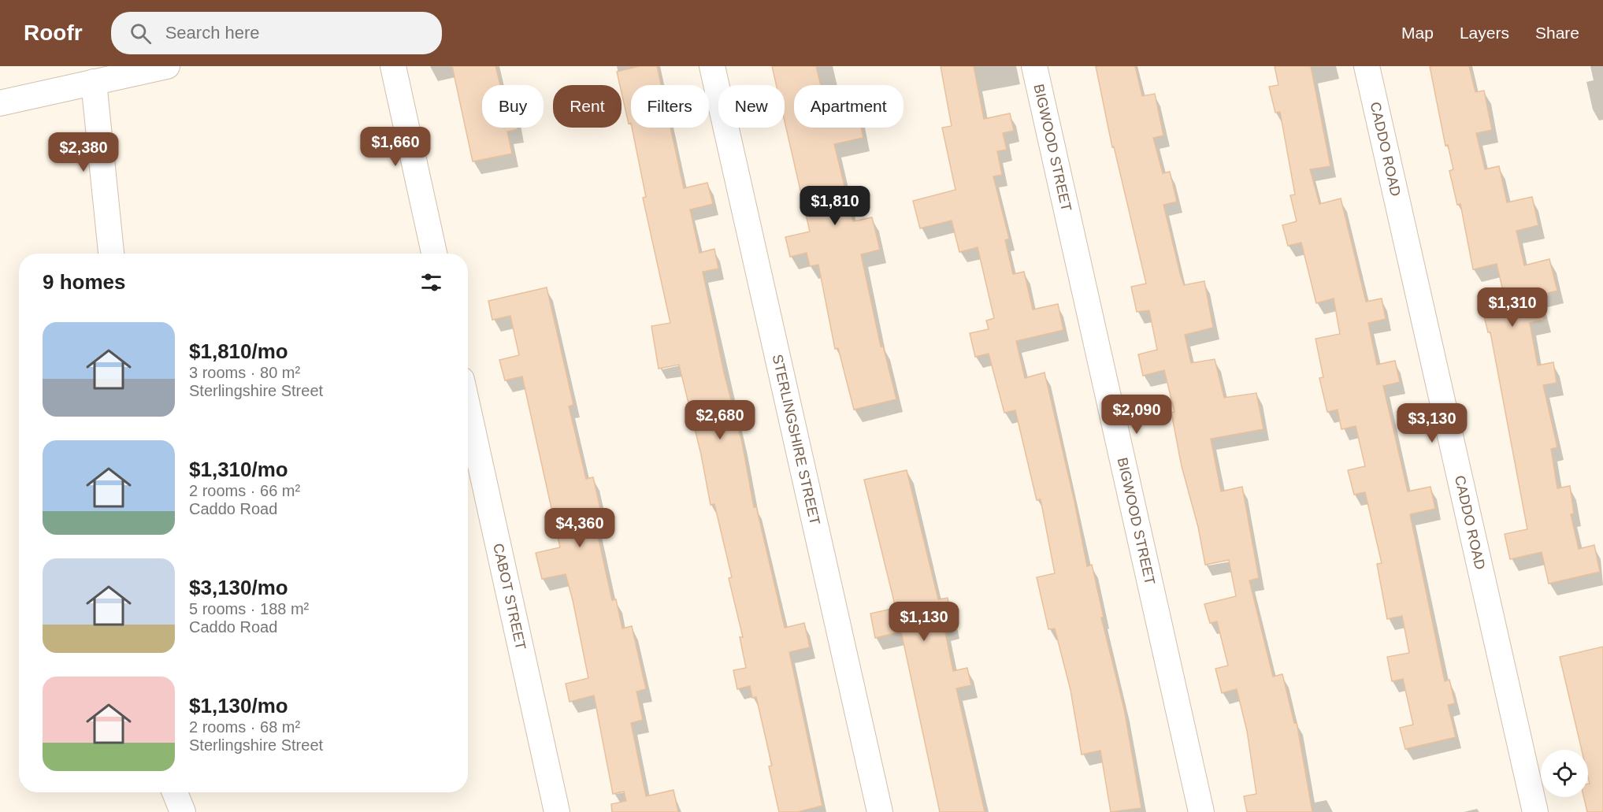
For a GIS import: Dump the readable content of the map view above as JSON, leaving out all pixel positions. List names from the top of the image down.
{
  "streets": {
    "street": [
      "BIGWOOD STREET",
      "CADDO ROAD",
      "STERLINGSHIRE STREET",
      "CABOT STREET"
    ]
  },
  "page": {
    "header": "Roofr",
    "search": "Search here",
    "nav": ["Map", "Layers", "Share"],
    "chip": [
      "Buy",
      "Rent",
      "Filters",
      "New",
      "Apartment"
    ],
    "price": [
      "$1,660",
      "$2,380",
      "$1,810",
      "$1,310",
      "$2,090",
      "$2,680",
      "$3,130",
      "$4,360",
      "$1,130"
    ],
    "heading": "9 homes",
    "list": [
      {
        "name": "$1,810/mo",
        "note": "3 rooms · 80 m² · Sterlingshire Street"
      },
      {
        "name": "$1,310/mo",
        "note": "2 rooms · 66 m² · Caddo Road"
      },
      {
        "name": "$3,130/mo",
        "note": "5 rooms · 188 m² · Caddo Road"
      },
      {
        "name": "$1,130/mo",
        "note": "2 rooms · 68 m² · Sterlingshire Street"
      }
    ]
  }
}
